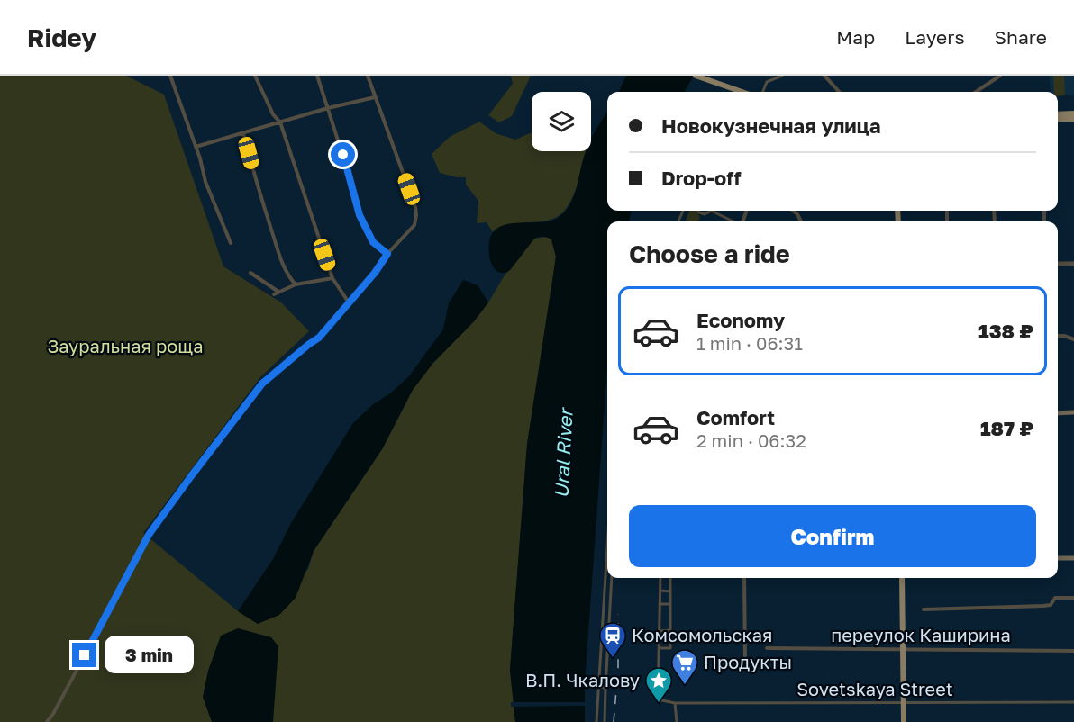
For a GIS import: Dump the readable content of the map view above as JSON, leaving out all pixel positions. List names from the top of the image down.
{
  "streets": {
    "street": ["переулок Каширина", "Sovetskaya Street"]
  },
  "water": ["Ural River"],
  "parks": ["Зауральная роща"],
  "places": {
    "station": ["Комсомольская"],
    "supermarket": ["Продукты"],
    "place": ["В.П. Чкалову"]
  },
  "page": {
    "header": "Ridey",
    "nav": ["Map", "Layers", "Share"],
    "banner": ["Новокузнечная улица", "Drop-off"],
    "heading": "Choose a ride",
    "list": [
      {
        "name": "Economy",
        "note": "1 min · 06:31",
        "value": "138 ₽"
      },
      {
        "name": "Comfort",
        "note": "2 min · 06:32",
        "value": "187 ₽"
      }
    ],
    "buttons": "Confirm",
    "bubble": "3 min"
  }
}
